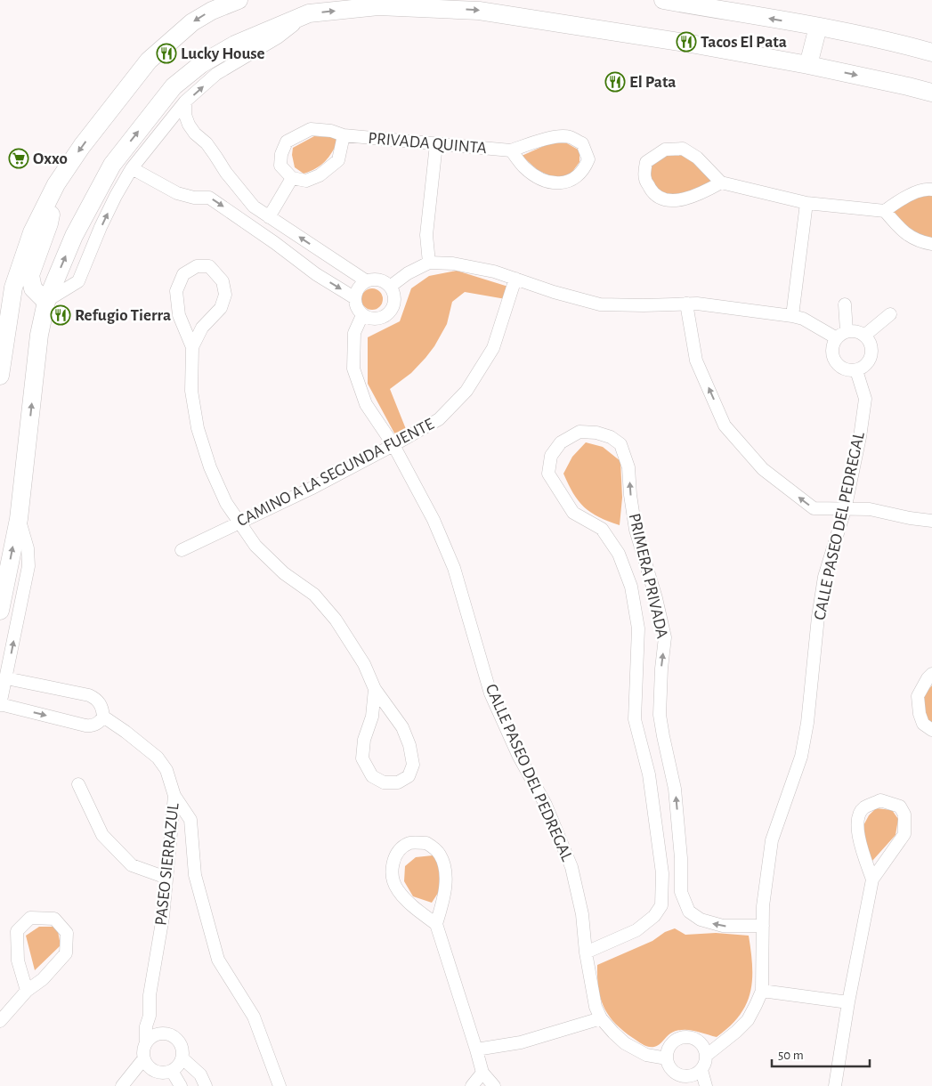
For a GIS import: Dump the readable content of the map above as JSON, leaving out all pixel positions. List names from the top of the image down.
{
  "streets": {
    "street": [
      "PRIVADA QUINTA",
      "CAMINO A LA SEGUNDA FUENTE",
      "CALLE PASEO DEL PEDREGAL",
      "PRIMERA PRIVADA",
      "PASEO SIERRAZUL"
    ]
  },
  "crossings": [
    ["CAMINO A LA SEGUNDA FUENTE", "CALLE PASEO DEL PEDREGAL"],
    ["CALLE PASEO DEL PEDREGAL", "PRIMERA PRIVADA"]
  ],
  "places": {
    "restaurant": [
      "Tacos El Pata",
      "Lucky House",
      "El Pata",
      "Refugio Tierra"
    ],
    "supermarket": ["Oxxo"]
  },
  "scale_bar": "50 m"
}
